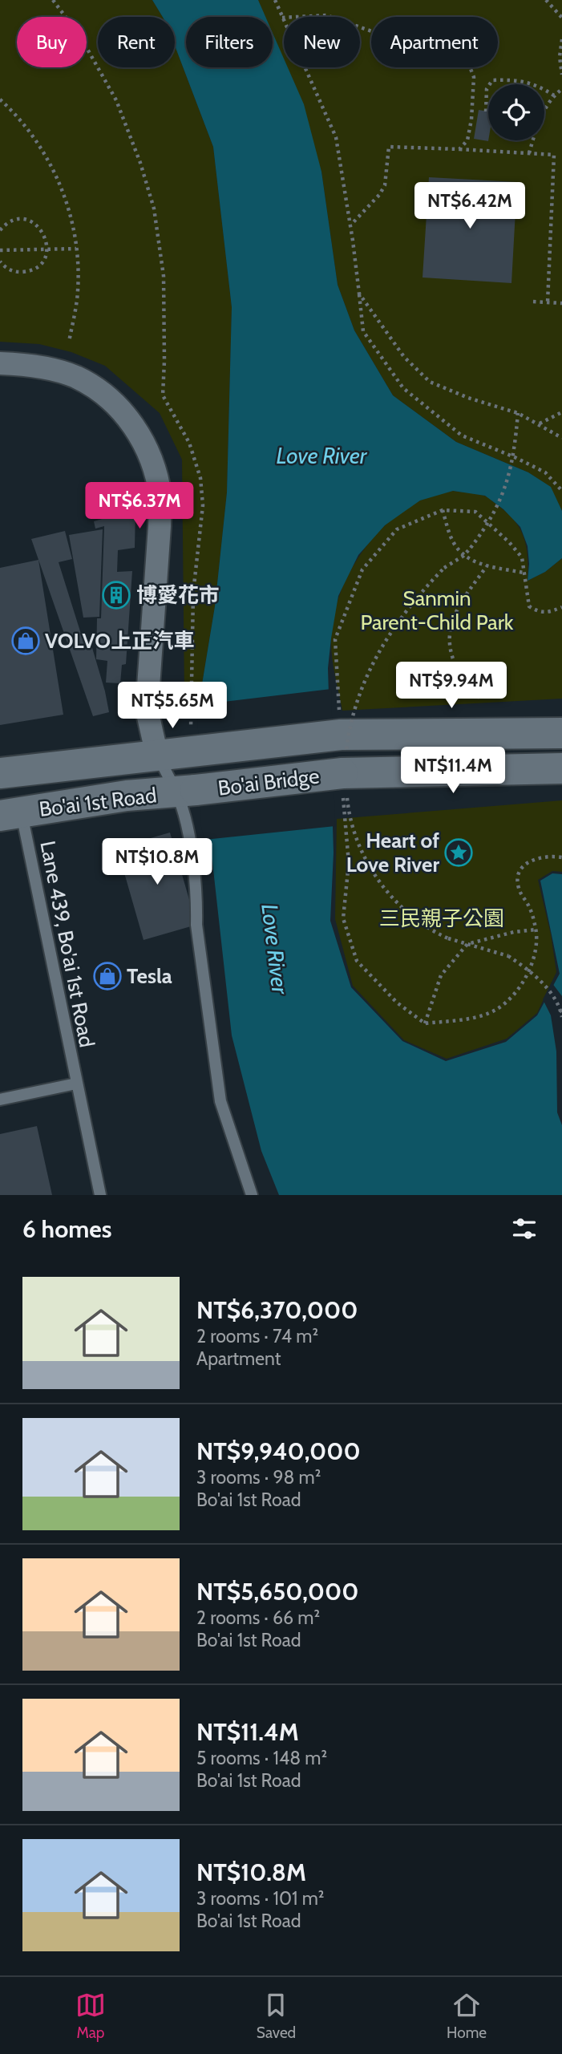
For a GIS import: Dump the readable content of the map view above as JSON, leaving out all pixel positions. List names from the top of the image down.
{
  "streets": {
    "main road": ["Bo'ai Bridge", "Bo'ai 1st Road"],
    "lane": ["Lane 439, Bo'ai 1st Road"]
  },
  "crossings": [
    ["Bo'ai Bridge", "Bo'ai 1st Road"],
    ["Bo'ai 1st Road", "Lane 439, Bo'ai 1st Road"]
  ],
  "water": ["Love River"],
  "parks": ["Sanmin Parent-Child Park", "三民親子公園"],
  "places": {
    "building": ["博愛花市"],
    "shop": ["VOLVO上正汽車", "Tesla"],
    "place": ["Heart of Love River"]
  },
  "page": {
    "chip": [
      "Buy",
      "Rent",
      "Filters",
      "New",
      "Apartment"
    ],
    "price": [
      "NT$6.42M",
      "NT$6.37M",
      "NT$9.94M",
      "NT$5.65M",
      "NT$11.4M",
      "NT$10.8M"
    ],
    "heading": "6 homes",
    "list": [
      {
        "name": "NT$6,370,000",
        "note": "2 rooms · 74 m² · Apartment"
      },
      {
        "name": "NT$9,940,000",
        "note": "3 rooms · 98 m² · Bo'ai 1st Road"
      },
      {
        "name": "NT$5,650,000",
        "note": "2 rooms · 66 m² · Bo'ai 1st Road"
      },
      {
        "name": "NT$11.4M",
        "note": "5 rooms · 148 m² · Bo'ai 1st Road"
      },
      {
        "name": "NT$10.8M",
        "note": "3 rooms · 101 m² · Bo'ai 1st Road"
      }
    ],
    "tabs": ["Map", "Saved", "Home"]
  }
}
